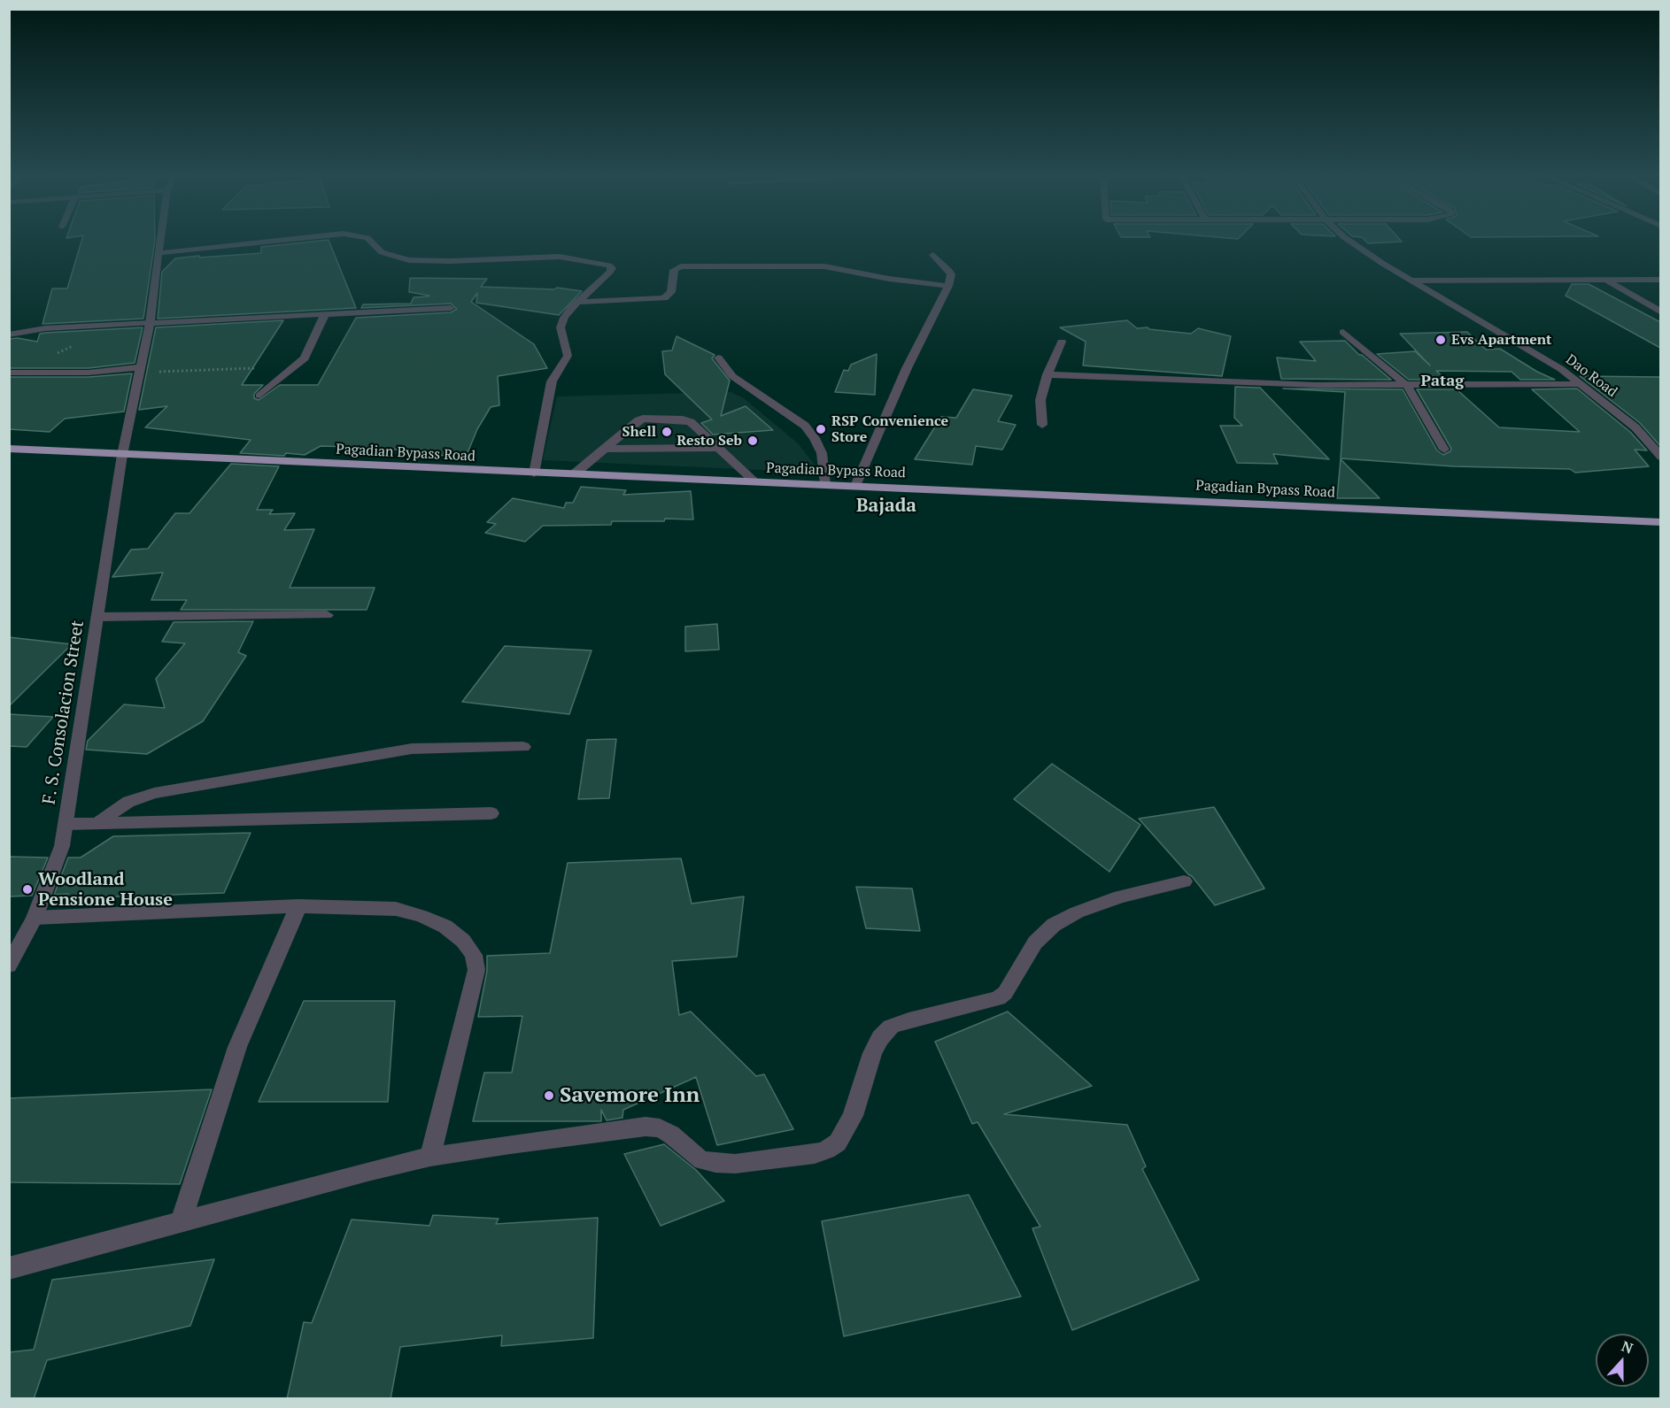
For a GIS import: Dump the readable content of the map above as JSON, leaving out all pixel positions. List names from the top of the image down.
{
  "streets": {
    "highway": ["Pagadian Bypass Road"],
    "street": ["Dao Road", "F. S. Consolacion Street"]
  },
  "crossings": [
    ["Pagadian Bypass Road", "F. S. Consolacion Street"]
  ],
  "districts": ["Patag", "Bajada"],
  "places": [
    "Evs Apartment",
    "RSP Convenience Store",
    "Shell",
    "Resto Seb",
    "Woodland Pensione House",
    "Savemore Inn"
  ],
  "north": "top"
}
